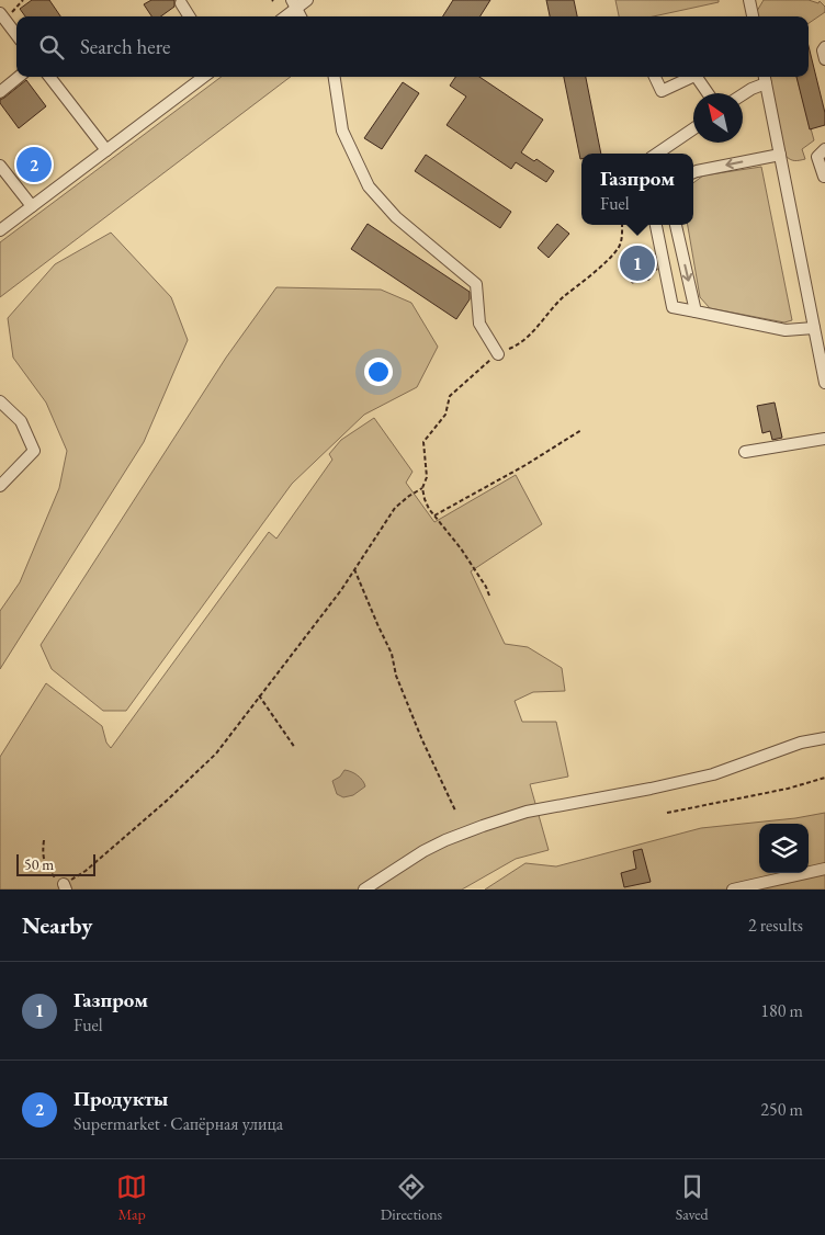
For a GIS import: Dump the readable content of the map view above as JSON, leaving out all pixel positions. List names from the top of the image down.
{
  "scale_bar": "50 m",
  "north": "top left",
  "page": {
    "search": "Search here",
    "pins": ["2", "1"],
    "popup": ["Газпром", "Fuel"],
    "scale": "50 m",
    "heading": ["Nearby", "2 results"],
    "list": [
      {
        "mark": "1",
        "name": "Газпром",
        "note": "Fuel",
        "value": "180 m"
      },
      {
        "mark": "2",
        "name": "Продукты",
        "note": "Supermarket · Сапёрная улица",
        "value": "250 m"
      }
    ],
    "nav": ["Map", "Directions", "Saved"]
  }
}
